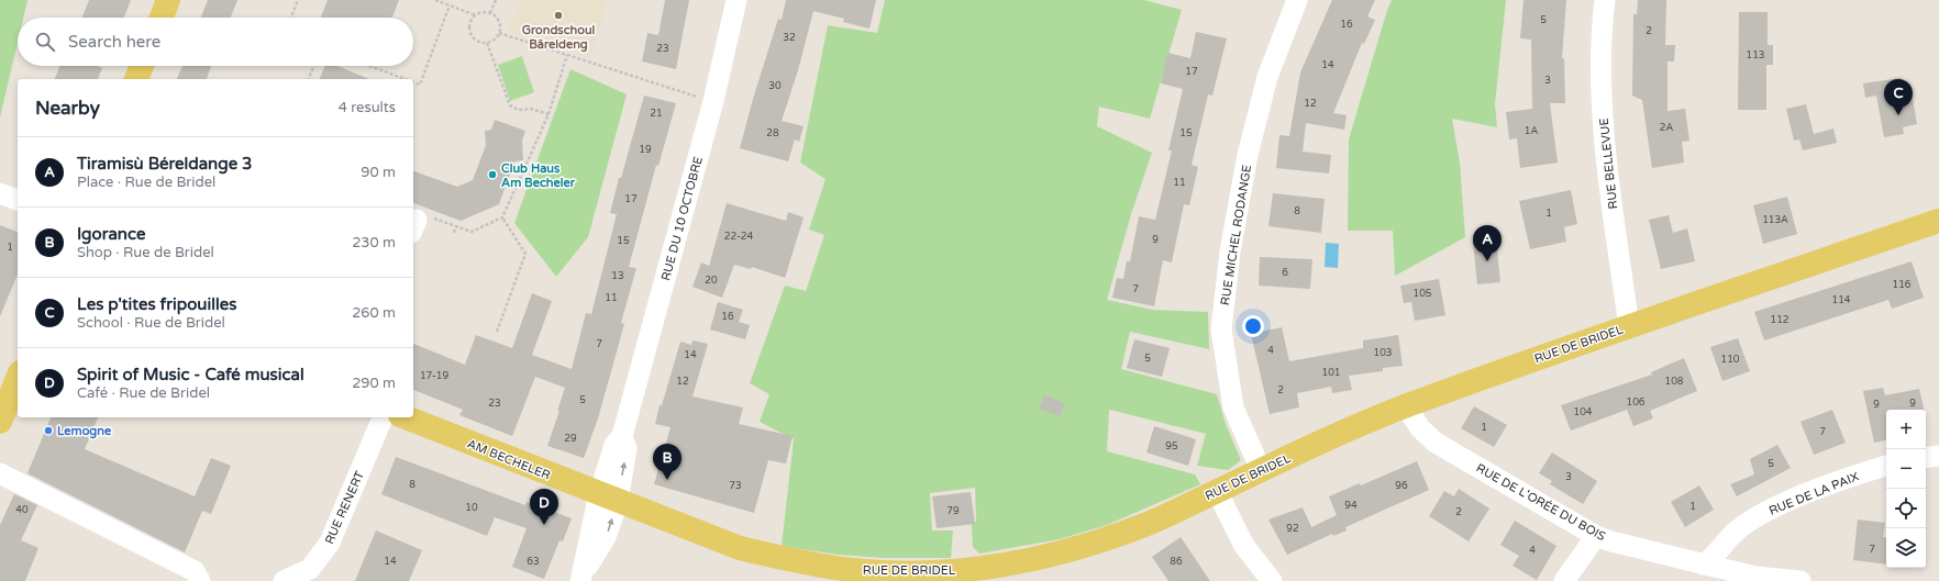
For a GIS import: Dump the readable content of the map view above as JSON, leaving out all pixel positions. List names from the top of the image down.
{
  "streets": {
    "main road": ["RUE DE BRIDEL", "AM BECHELER"],
    "street": [
      "RUE BELLEVUE",
      "RUE DU 10 OCTOBRE",
      "RUE MICHEL RODANGE",
      "RUE DE LA PAIX",
      "RUE DE L'ORÉE DU BOIS",
      "RUE RENERT"
    ]
  },
  "crossings": [
    ["RUE BELLEVUE", "RUE DE BRIDEL"],
    ["RUE DU 10 OCTOBRE", "RUE DE BRIDEL"],
    ["RUE DU 10 OCTOBRE", "AM BECHELER"],
    ["RUE MICHEL RODANGE", "RUE DE BRIDEL"],
    ["RUE DE BRIDEL", "AM BECHELER"],
    ["RUE DE BRIDEL", "RUE DE L'ORÉE DU BOIS"],
    ["RUE DE LA PAIX", "RUE DE L'ORÉE DU BOIS"]
  ],
  "places": ["Grondschoul Bäreldeng", "Club Haus Am Becheler", "Lemogne"],
  "house_numbers": [
    "5",
    "16",
    "2",
    "32",
    "23",
    "113",
    "14",
    "17",
    "3",
    "30",
    "12",
    "21",
    "2A",
    "1A",
    "28",
    "15",
    "19",
    "11",
    "17",
    "8",
    "1",
    "113A",
    "22-24",
    "9",
    "15",
    "1",
    "6",
    "13",
    "20",
    "116",
    "7",
    "105",
    "11",
    "114",
    "16",
    "112",
    "7",
    "4",
    "103",
    "14",
    "5",
    "110",
    "101",
    "17-19",
    "12",
    "108",
    "2",
    "5",
    "106",
    "23",
    "9",
    "9",
    "104",
    "1",
    "7",
    "29",
    "95",
    "5",
    "3",
    "8",
    "73",
    "96",
    "94",
    "1",
    "10",
    "40",
    "79",
    "2",
    "92",
    "7",
    "4",
    "14",
    "63",
    "86"
  ],
  "page": {
    "search": "Search here",
    "pins": [
      "C",
      "A",
      "B",
      "D"
    ],
    "heading": ["Nearby", "4 results"],
    "list": [
      {
        "mark": "A",
        "name": "Tiramisù Béreldange 3",
        "note": "Place · Rue de Bridel",
        "value": "90 m"
      },
      {
        "mark": "B",
        "name": "Igorance",
        "note": "Shop · Rue de Bridel",
        "value": "230 m"
      },
      {
        "mark": "C",
        "name": "Les p'tites fripouilles",
        "note": "School · Rue de Bridel",
        "value": "260 m"
      },
      {
        "mark": "D",
        "name": "Spirit of Music - Café musical",
        "note": "Café · Rue de Bridel",
        "value": "290 m"
      }
    ],
    "map_buttons": ["+", "−"]
  }
}
